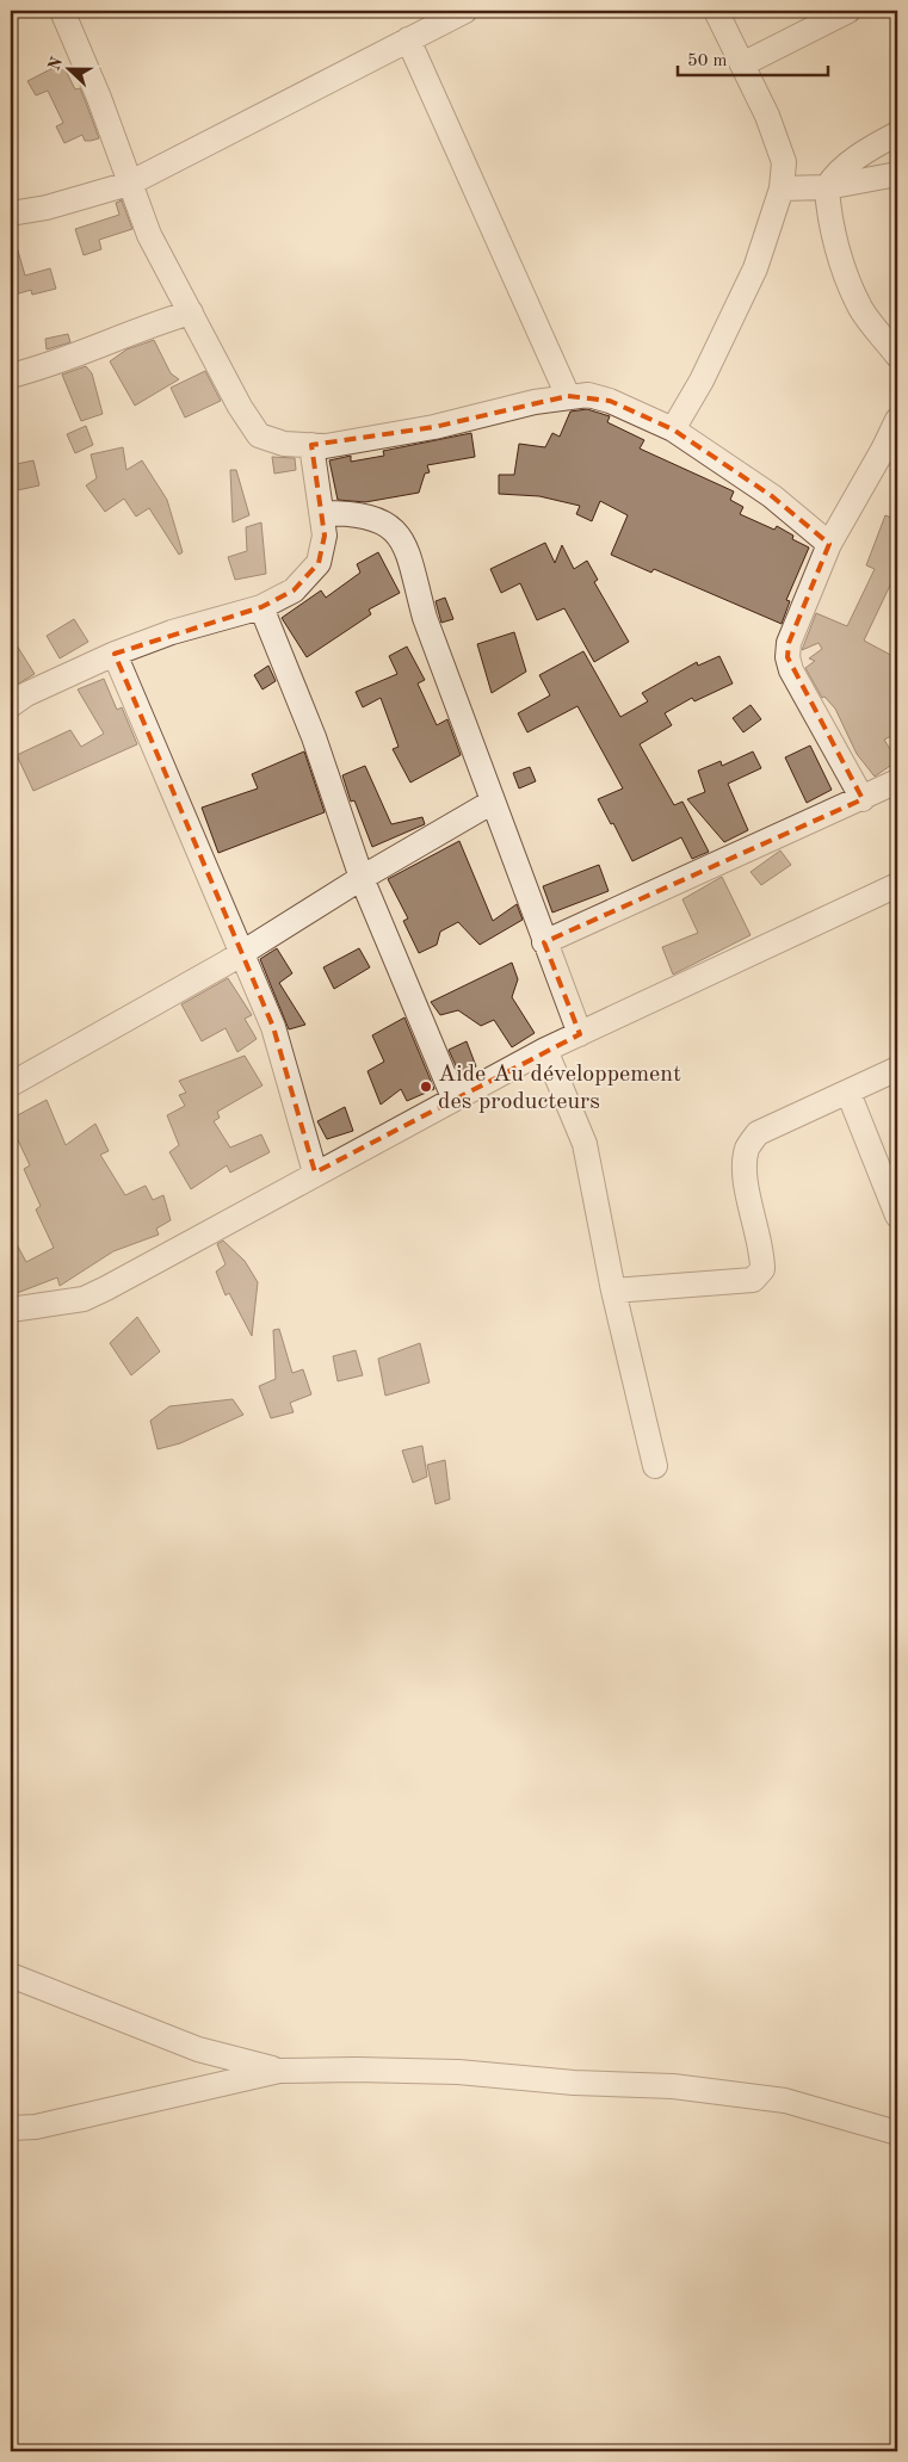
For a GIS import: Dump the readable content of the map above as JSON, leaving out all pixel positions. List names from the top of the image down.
{
  "places": ["Aide Au développement des producteurs"],
  "scale_bar": "50 m",
  "north": "left"
}
